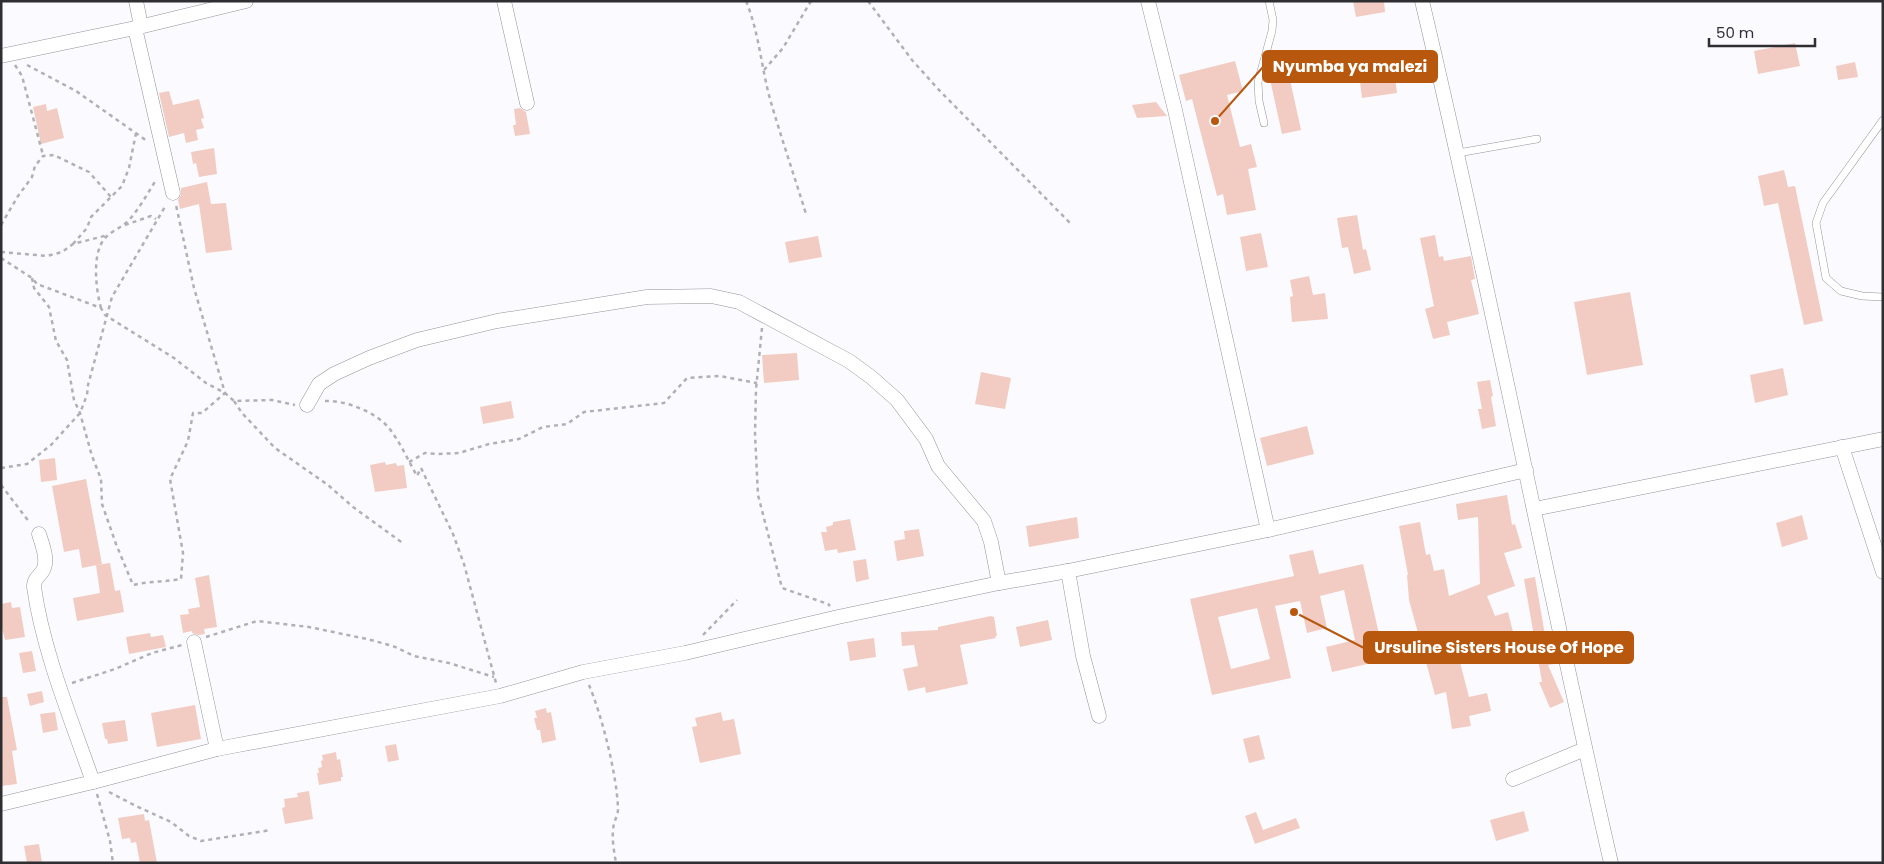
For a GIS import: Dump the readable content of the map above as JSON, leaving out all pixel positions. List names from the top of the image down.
{
  "places": ["Nyumba ya malezi", "Ursuline Sisters House Of Hope"],
  "scale_bar": "50 m"
}
